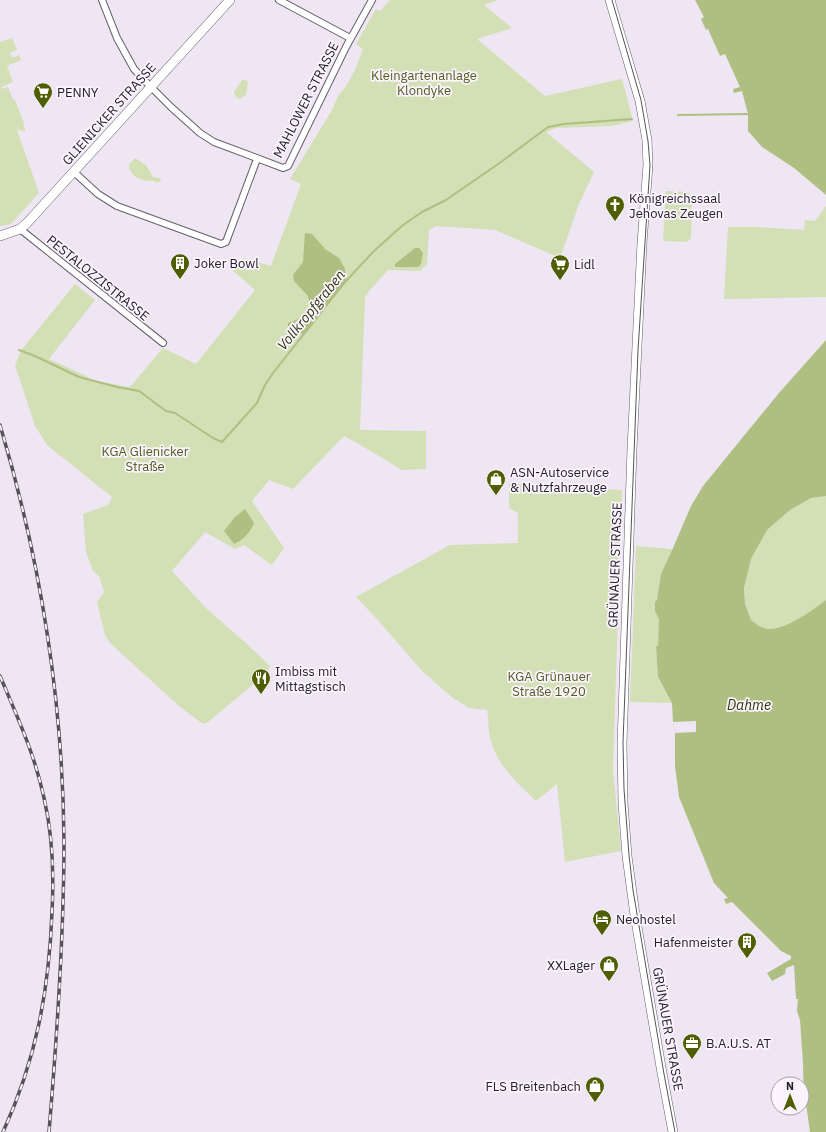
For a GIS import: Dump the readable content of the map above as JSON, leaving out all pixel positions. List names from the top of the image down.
{
  "streets": {
    "main road": ["GLIENICKER STRASSE", "GRÜNAUER STRASSE"],
    "street": ["MAHLOWER STRASSE", "PESTALOZZISTRASSE"]
  },
  "crossings": [
    ["MAHLOWER STRASSE", "GLIENICKER STRASSE"],
    ["GLIENICKER STRASSE", "PESTALOZZISTRASSE"]
  ],
  "water": ["Vollkropfgraben", "Dahme"],
  "parks": ["Kleingartenanlage Klondyke", "KGA Glienicker Straße", "KGA Grünauer Straße 1920"],
  "places": {
    "supermarket": ["PENNY", "Lidl"],
    "church": ["Königreichssaal Jehovas Zeugen"],
    "building": ["Joker Bowl", "Hafenmeister"],
    "shop": ["ASN-Autoservice & Nutzfahrzeuge", "XXLager", "FLS Breitenbach"],
    "restaurant": ["Imbiss mit Mittagstisch"],
    "hotel": ["Neohostel"],
    "office": ["B.A.U.S. AT"]
  },
  "north": "top"
}
